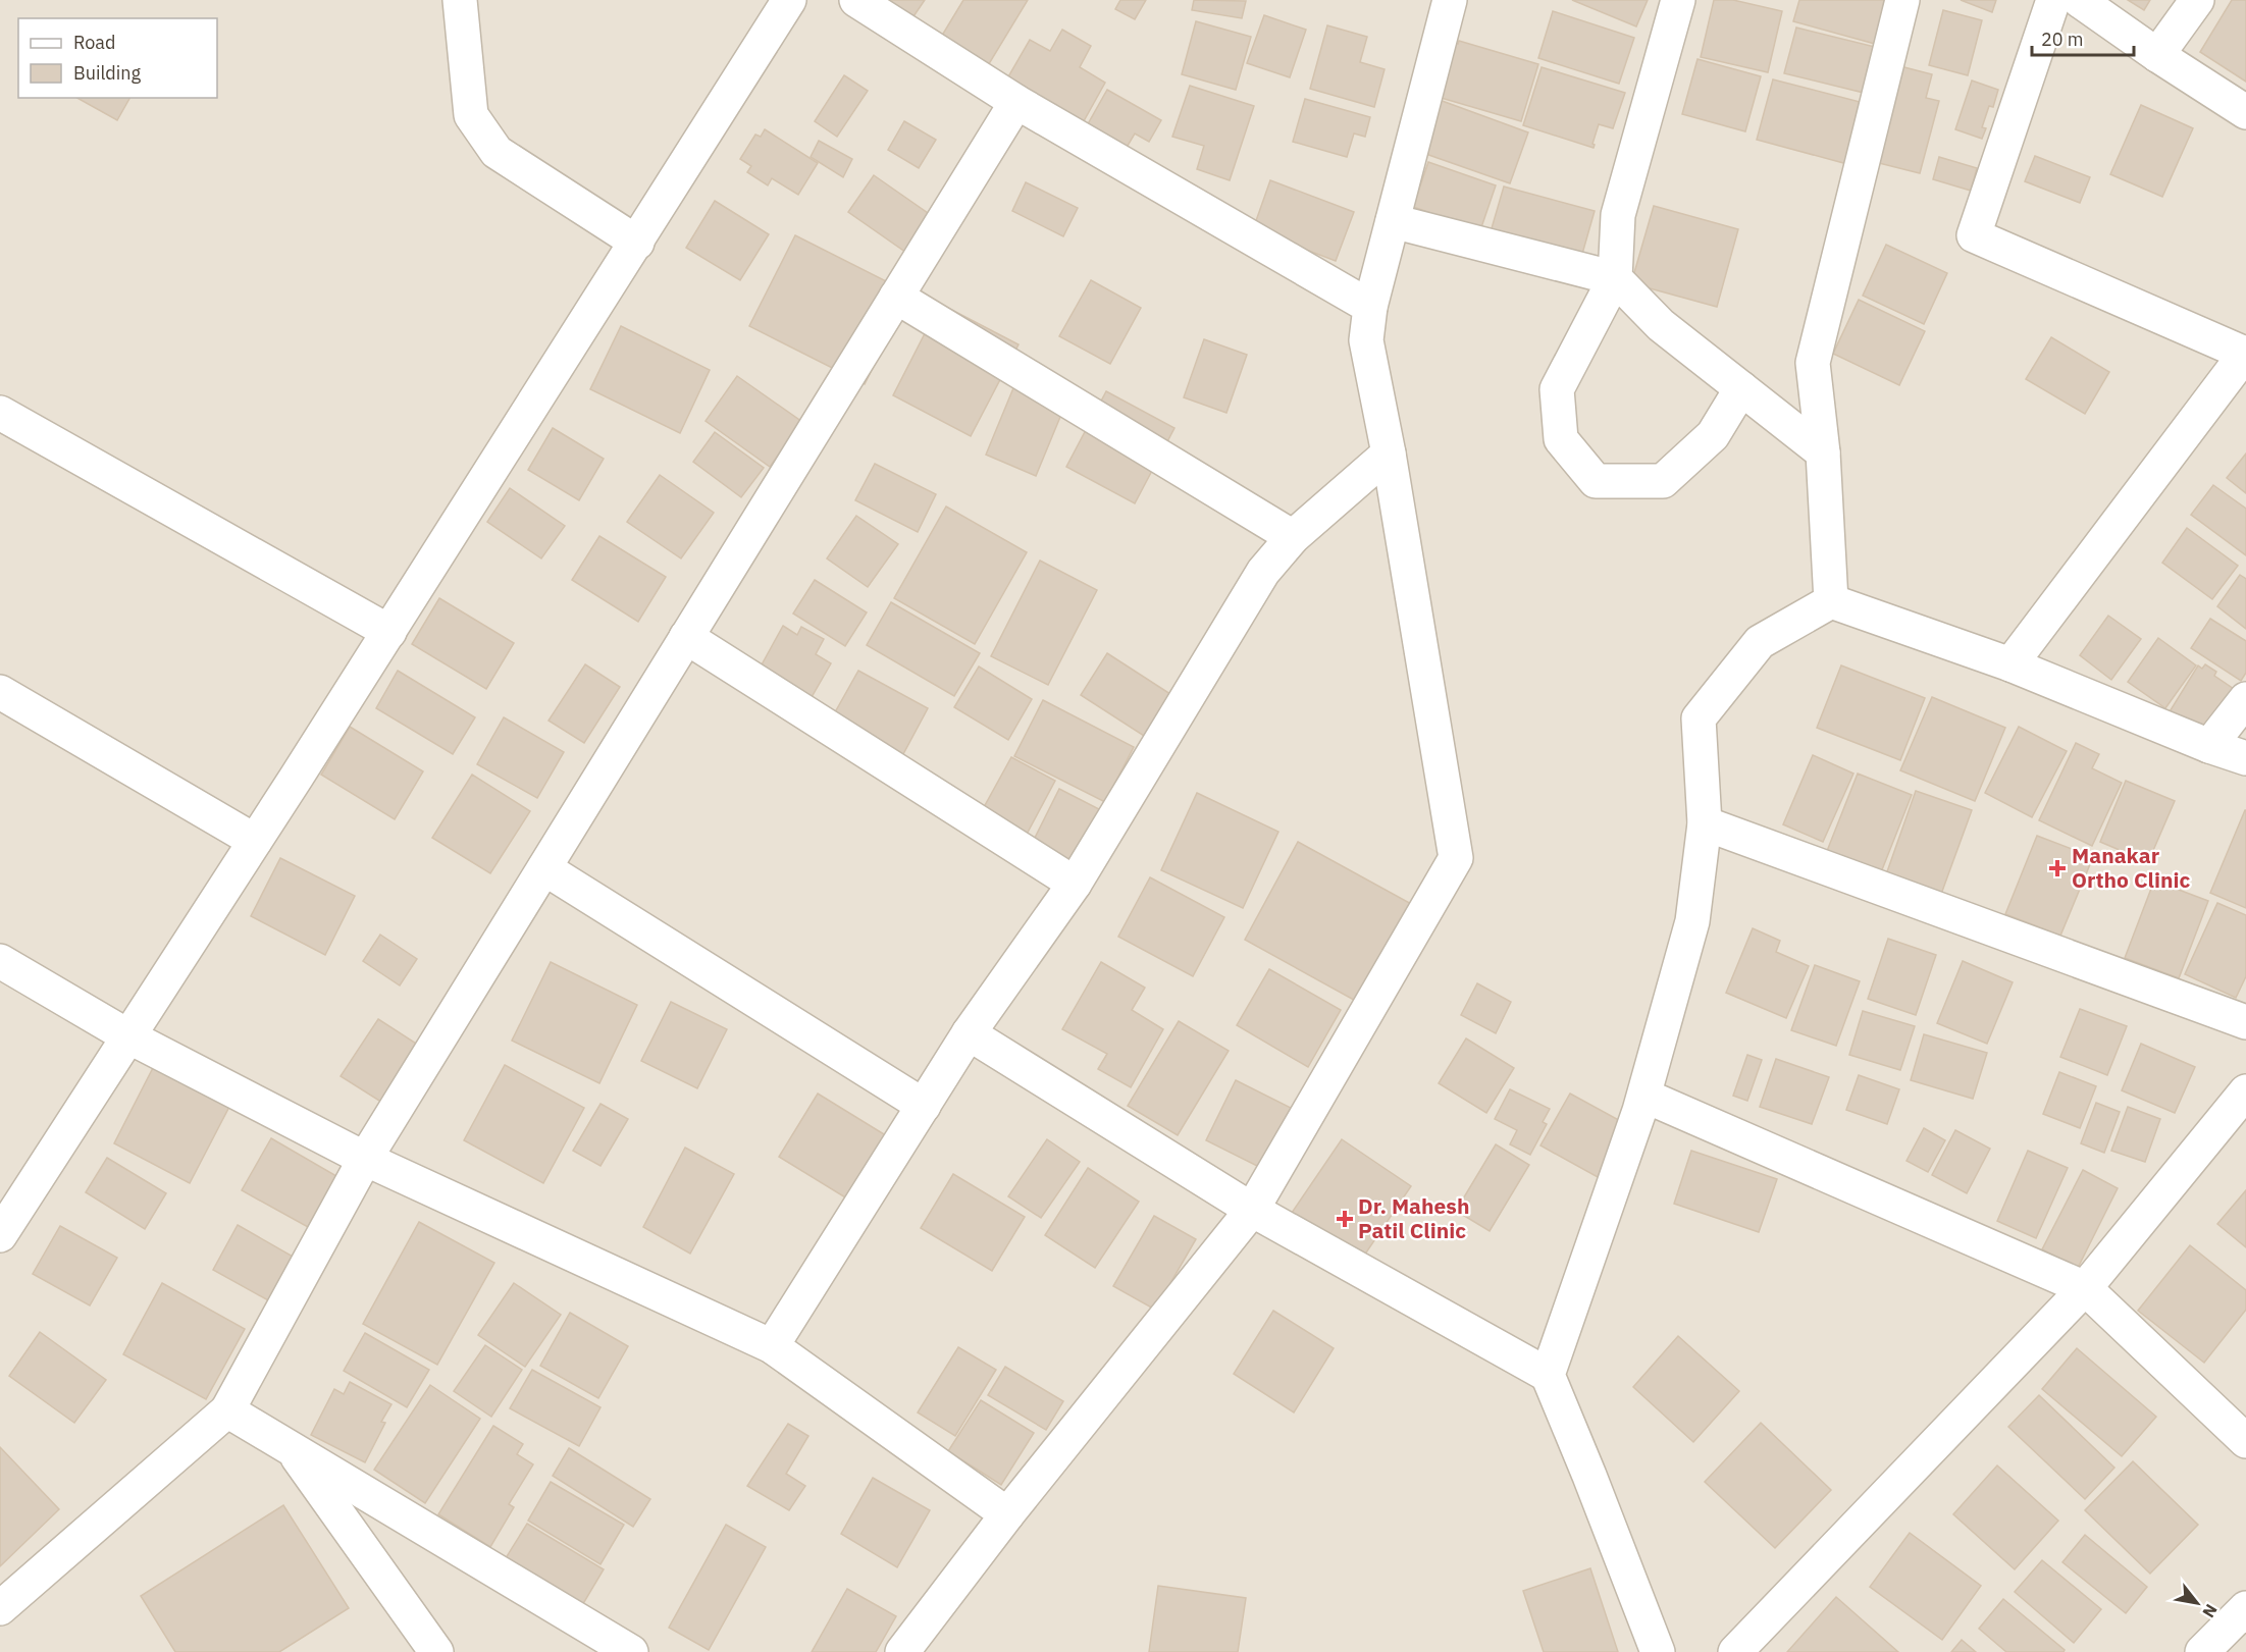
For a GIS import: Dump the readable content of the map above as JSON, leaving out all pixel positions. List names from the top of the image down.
{
  "places": {
    "health": ["Manakar Ortho Clinic", "Dr. Mahesh Patil Clinic"]
  },
  "legend": ["Road", "Building"],
  "scale_bar": "20 m",
  "north": "bottom right"
}
